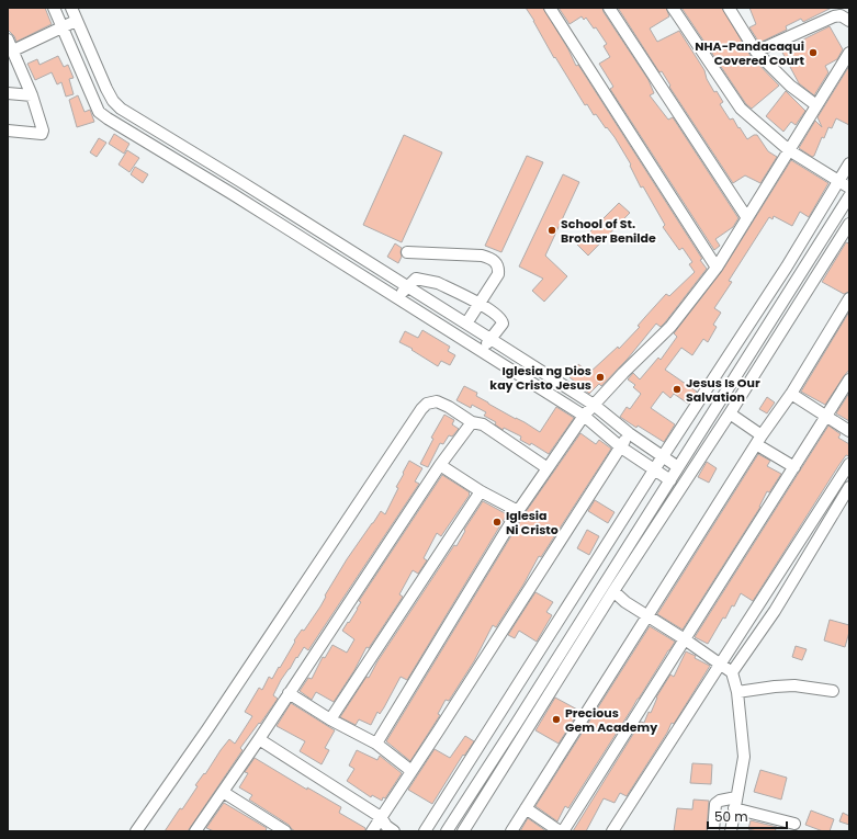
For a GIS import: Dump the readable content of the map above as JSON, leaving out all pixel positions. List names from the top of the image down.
{
  "places": [
    "NHA-Pandacaqui Covered Court",
    "School of St. Brother Benilde",
    "Iglesia ng Dios kay Cristo Jesus",
    "Jesus Is Our Salvation",
    "Iglesia Ni Cristo",
    "Precious Gem Academy"
  ],
  "scale_bar": "50 m"
}
